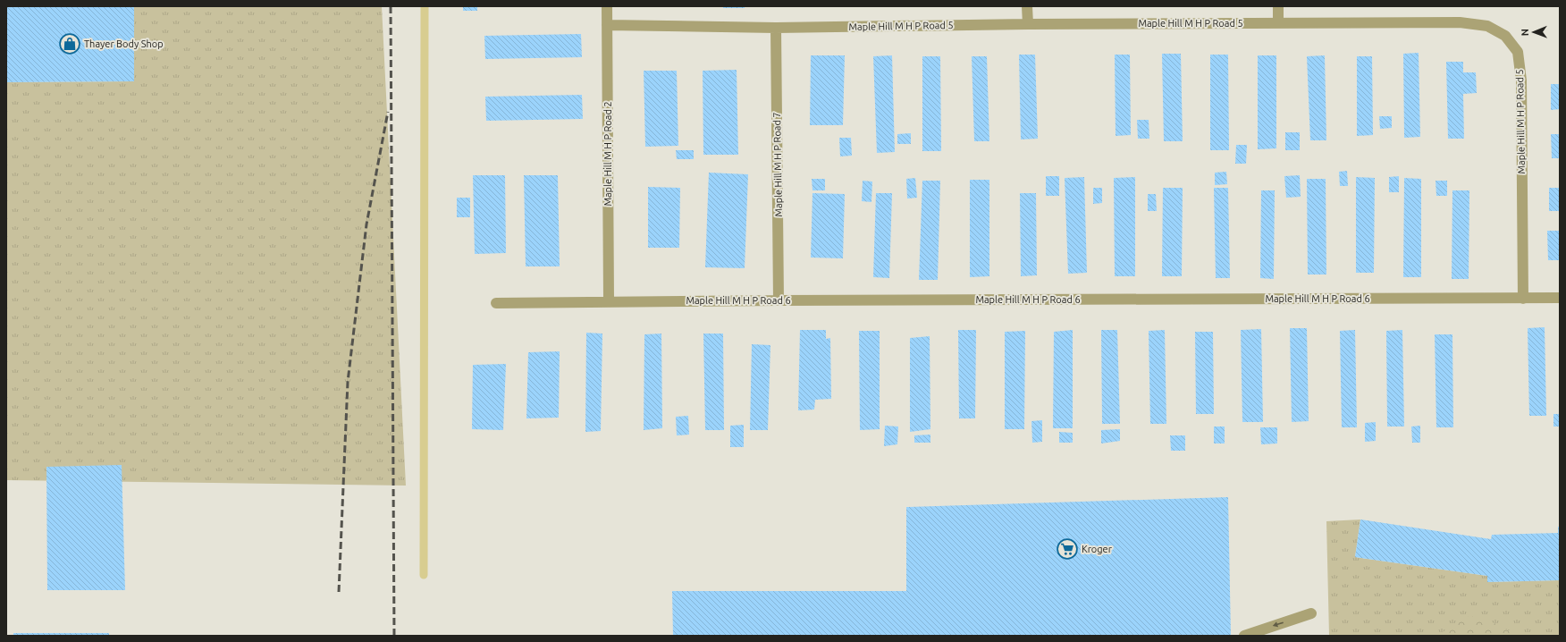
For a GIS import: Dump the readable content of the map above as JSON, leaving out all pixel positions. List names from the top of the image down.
{
  "streets": {
    "street": [
      "Maple Hill M H P Road 5",
      "Maple Hill M H P Road 2",
      "Maple Hill M H P Road 7",
      "Maple Hill M H P Road 6"
    ]
  },
  "crossings": [
    ["Maple Hill M H P Road 5", "Maple Hill M H P Road 2"],
    ["Maple Hill M H P Road 5", "Maple Hill M H P Road 7"],
    ["Maple Hill M H P Road 5", "Maple Hill M H P Road 6"],
    ["Maple Hill M H P Road 2", "Maple Hill M H P Road 6"],
    ["Maple Hill M H P Road 7", "Maple Hill M H P Road 6"]
  ],
  "places": {
    "shop": ["Thayer Body Shop"],
    "supermarket": ["Kroger"]
  },
  "north": "left"
}
